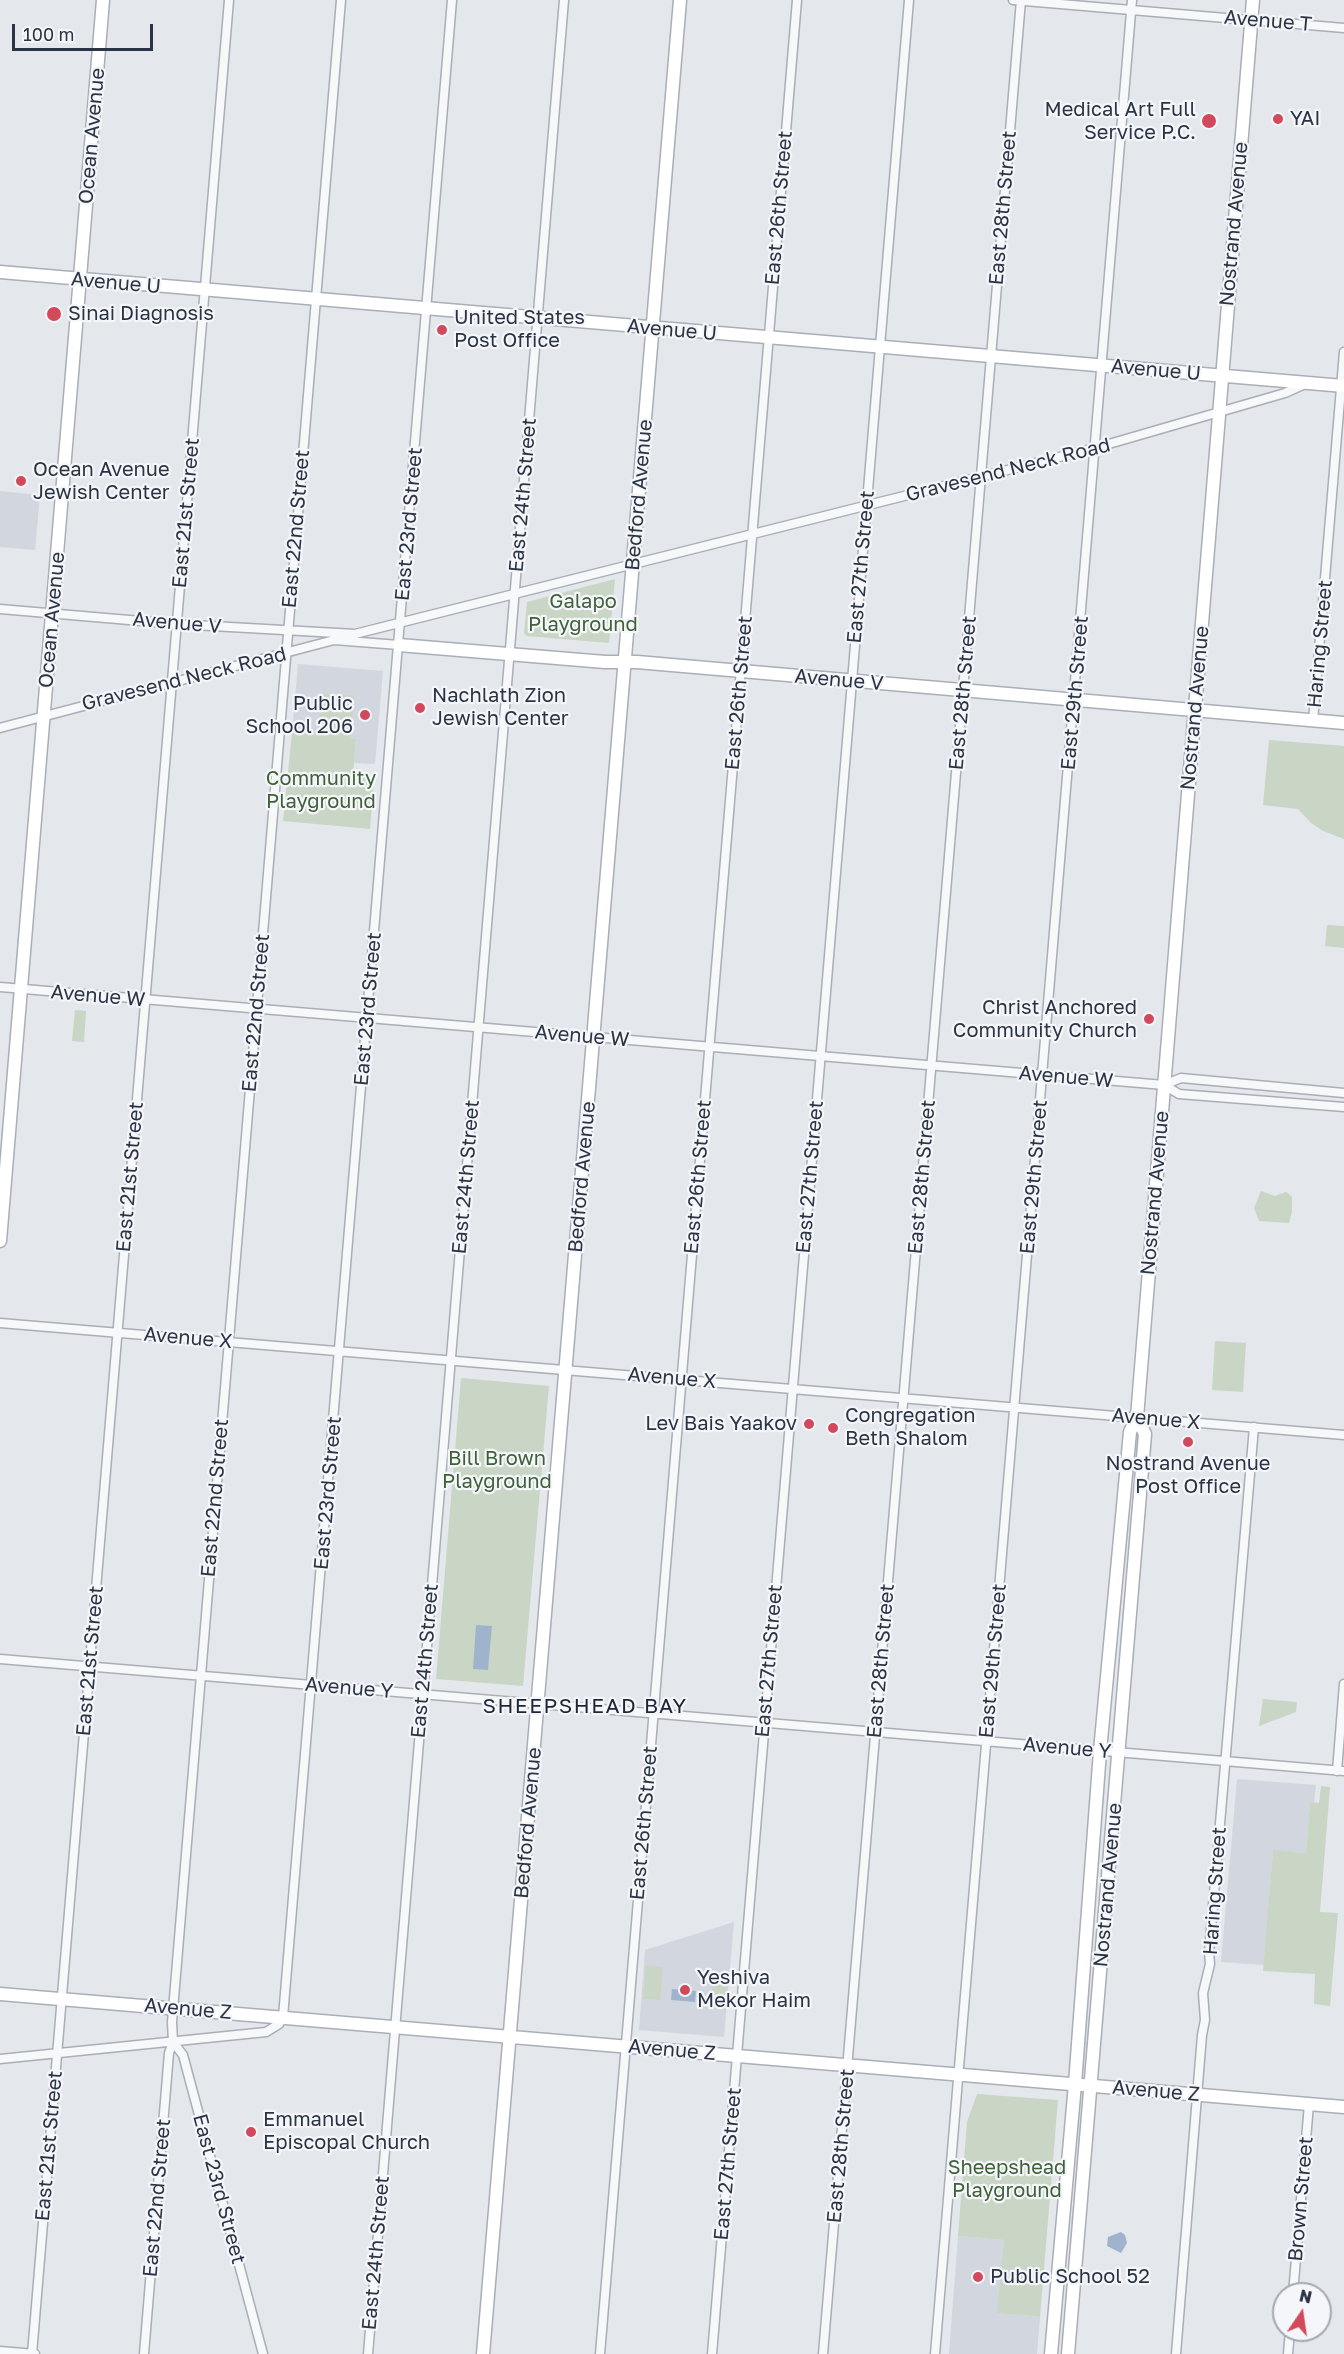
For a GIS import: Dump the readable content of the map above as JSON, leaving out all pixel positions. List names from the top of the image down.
{
  "streets": {
    "main road": [
      "Ocean Avenue",
      "Nostrand Avenue",
      "Avenue U",
      "Bedford Avenue",
      "Avenue V",
      "Avenue Z"
    ],
    "street": [
      "Avenue T",
      "East 26th Street",
      "East 28th Street",
      "Gravesend Neck Road",
      "East 24th Street",
      "East 21st Street",
      "East 23rd Street",
      "East 22nd Street",
      "East 27th Street",
      "Haring Street",
      "East 29th Street",
      "Avenue W",
      "Avenue X",
      "Avenue Y",
      "Brown Street"
    ]
  },
  "crossings": [
    ["Avenue T", "East 28th Street"],
    ["Avenue T", "Nostrand Avenue"],
    ["Avenue T", "East 29th Street"],
    ["Ocean Avenue", "Avenue U"],
    ["Ocean Avenue", "Gravesend Neck Road"],
    ["Ocean Avenue", "Avenue V"],
    ["Ocean Avenue", "Avenue W"],
    ["East 26th Street", "Avenue U"],
    ["East 26th Street", "Gravesend Neck Road"],
    ["East 26th Street", "Avenue V"],
    ["East 26th Street", "Avenue W"],
    ["East 26th Street", "Avenue X"],
    ["East 26th Street", "Avenue Y"],
    ["East 26th Street", "Avenue Z"],
    ["East 28th Street", "Avenue U"],
    ["East 28th Street", "Gravesend Neck Road"],
    ["East 28th Street", "Avenue V"],
    ["East 28th Street", "Avenue W"],
    ["East 28th Street", "Avenue X"],
    ["East 28th Street", "Avenue Y"],
    ["East 28th Street", "Avenue Z"],
    ["Nostrand Avenue", "Avenue U"],
    ["Nostrand Avenue", "Gravesend Neck Road"],
    ["Nostrand Avenue", "Avenue V"],
    ["Nostrand Avenue", "Avenue W"],
    ["Nostrand Avenue", "Avenue X"],
    ["Nostrand Avenue", "Avenue Y"],
    ["Nostrand Avenue", "Avenue Z"],
    ["Avenue U", "Gravesend Neck Road"],
    ["Avenue U", "East 24th Street"],
    ["Avenue U", "Bedford Avenue"],
    ["Avenue U", "East 21st Street"],
    ["Avenue U", "East 23rd Street"],
    ["Avenue U", "East 22nd Street"],
    ["Avenue U", "East 27th Street"],
    ["Avenue U", "Haring Street"],
    ["Avenue U", "East 29th Street"],
    ["Gravesend Neck Road", "East 24th Street"],
    ["Gravesend Neck Road", "Bedford Avenue"],
    ["Gravesend Neck Road", "East 21st Street"],
    ["Gravesend Neck Road", "East 23rd Street"],
    ["Gravesend Neck Road", "East 22nd Street"],
    ["Gravesend Neck Road", "East 27th Street"],
    ["Gravesend Neck Road", "Avenue V"],
    ["Gravesend Neck Road", "East 29th Street"],
    ["East 24th Street", "Avenue V"],
    ["East 24th Street", "Avenue W"],
    ["East 24th Street", "Avenue X"],
    ["East 24th Street", "Avenue Y"],
    ["East 24th Street", "Avenue Z"],
    ["Bedford Avenue", "Avenue V"],
    ["Bedford Avenue", "Avenue W"],
    ["Bedford Avenue", "Avenue X"],
    ["Bedford Avenue", "Avenue Y"],
    ["Bedford Avenue", "Avenue Z"],
    ["East 21st Street", "Avenue V"],
    ["East 21st Street", "Avenue W"],
    ["East 21st Street", "Avenue X"],
    ["East 21st Street", "Avenue Y"],
    ["East 21st Street", "Avenue Z"],
    ["East 23rd Street", "East 22nd Street"],
    ["East 23rd Street", "Avenue V"],
    ["East 23rd Street", "Avenue W"],
    ["East 23rd Street", "Avenue X"],
    ["East 23rd Street", "Avenue Y"],
    ["East 23rd Street", "Avenue Z"],
    ["East 22nd Street", "Avenue V"],
    ["East 22nd Street", "Avenue W"],
    ["East 22nd Street", "Avenue X"],
    ["East 22nd Street", "Avenue Y"],
    ["East 22nd Street", "Avenue Z"],
    ["East 27th Street", "Avenue V"],
    ["East 27th Street", "Avenue W"],
    ["East 27th Street", "Avenue X"],
    ["East 27th Street", "Avenue Y"],
    ["East 27th Street", "Avenue Z"],
    ["Avenue V", "Haring Street"],
    ["Avenue V", "East 29th Street"],
    ["Haring Street", "Avenue X"],
    ["Haring Street", "Avenue Y"],
    ["Haring Street", "Avenue Z"],
    ["East 29th Street", "Avenue W"],
    ["East 29th Street", "Avenue X"],
    ["East 29th Street", "Avenue Y"],
    ["East 29th Street", "Avenue Z"],
    ["Avenue Z", "Brown Street"]
  ],
  "districts": ["SHEEPSHEAD BAY"],
  "parks": [
    "Galapo Playground",
    "Community Playground",
    "Bill Brown Playground",
    "Sheepshead Playground"
  ],
  "places": [
    "YAI",
    "Medical Art Full Service P.C.",
    "Sinai Diagnosis",
    "United States Post Office",
    "Ocean Avenue Jewish Center",
    "Nachlath Zion Jewish Center",
    "Public School 206",
    "Christ Anchored Community Church",
    "Lev Bais Yaakov",
    "Congregation Beth Shalom",
    "Nostrand Avenue Post Office",
    "Yeshiva Mekor Haim",
    "Emmanuel Episcopal Church",
    "Public School 52"
  ],
  "scale_bar": "100 m",
  "north": "top"
}
